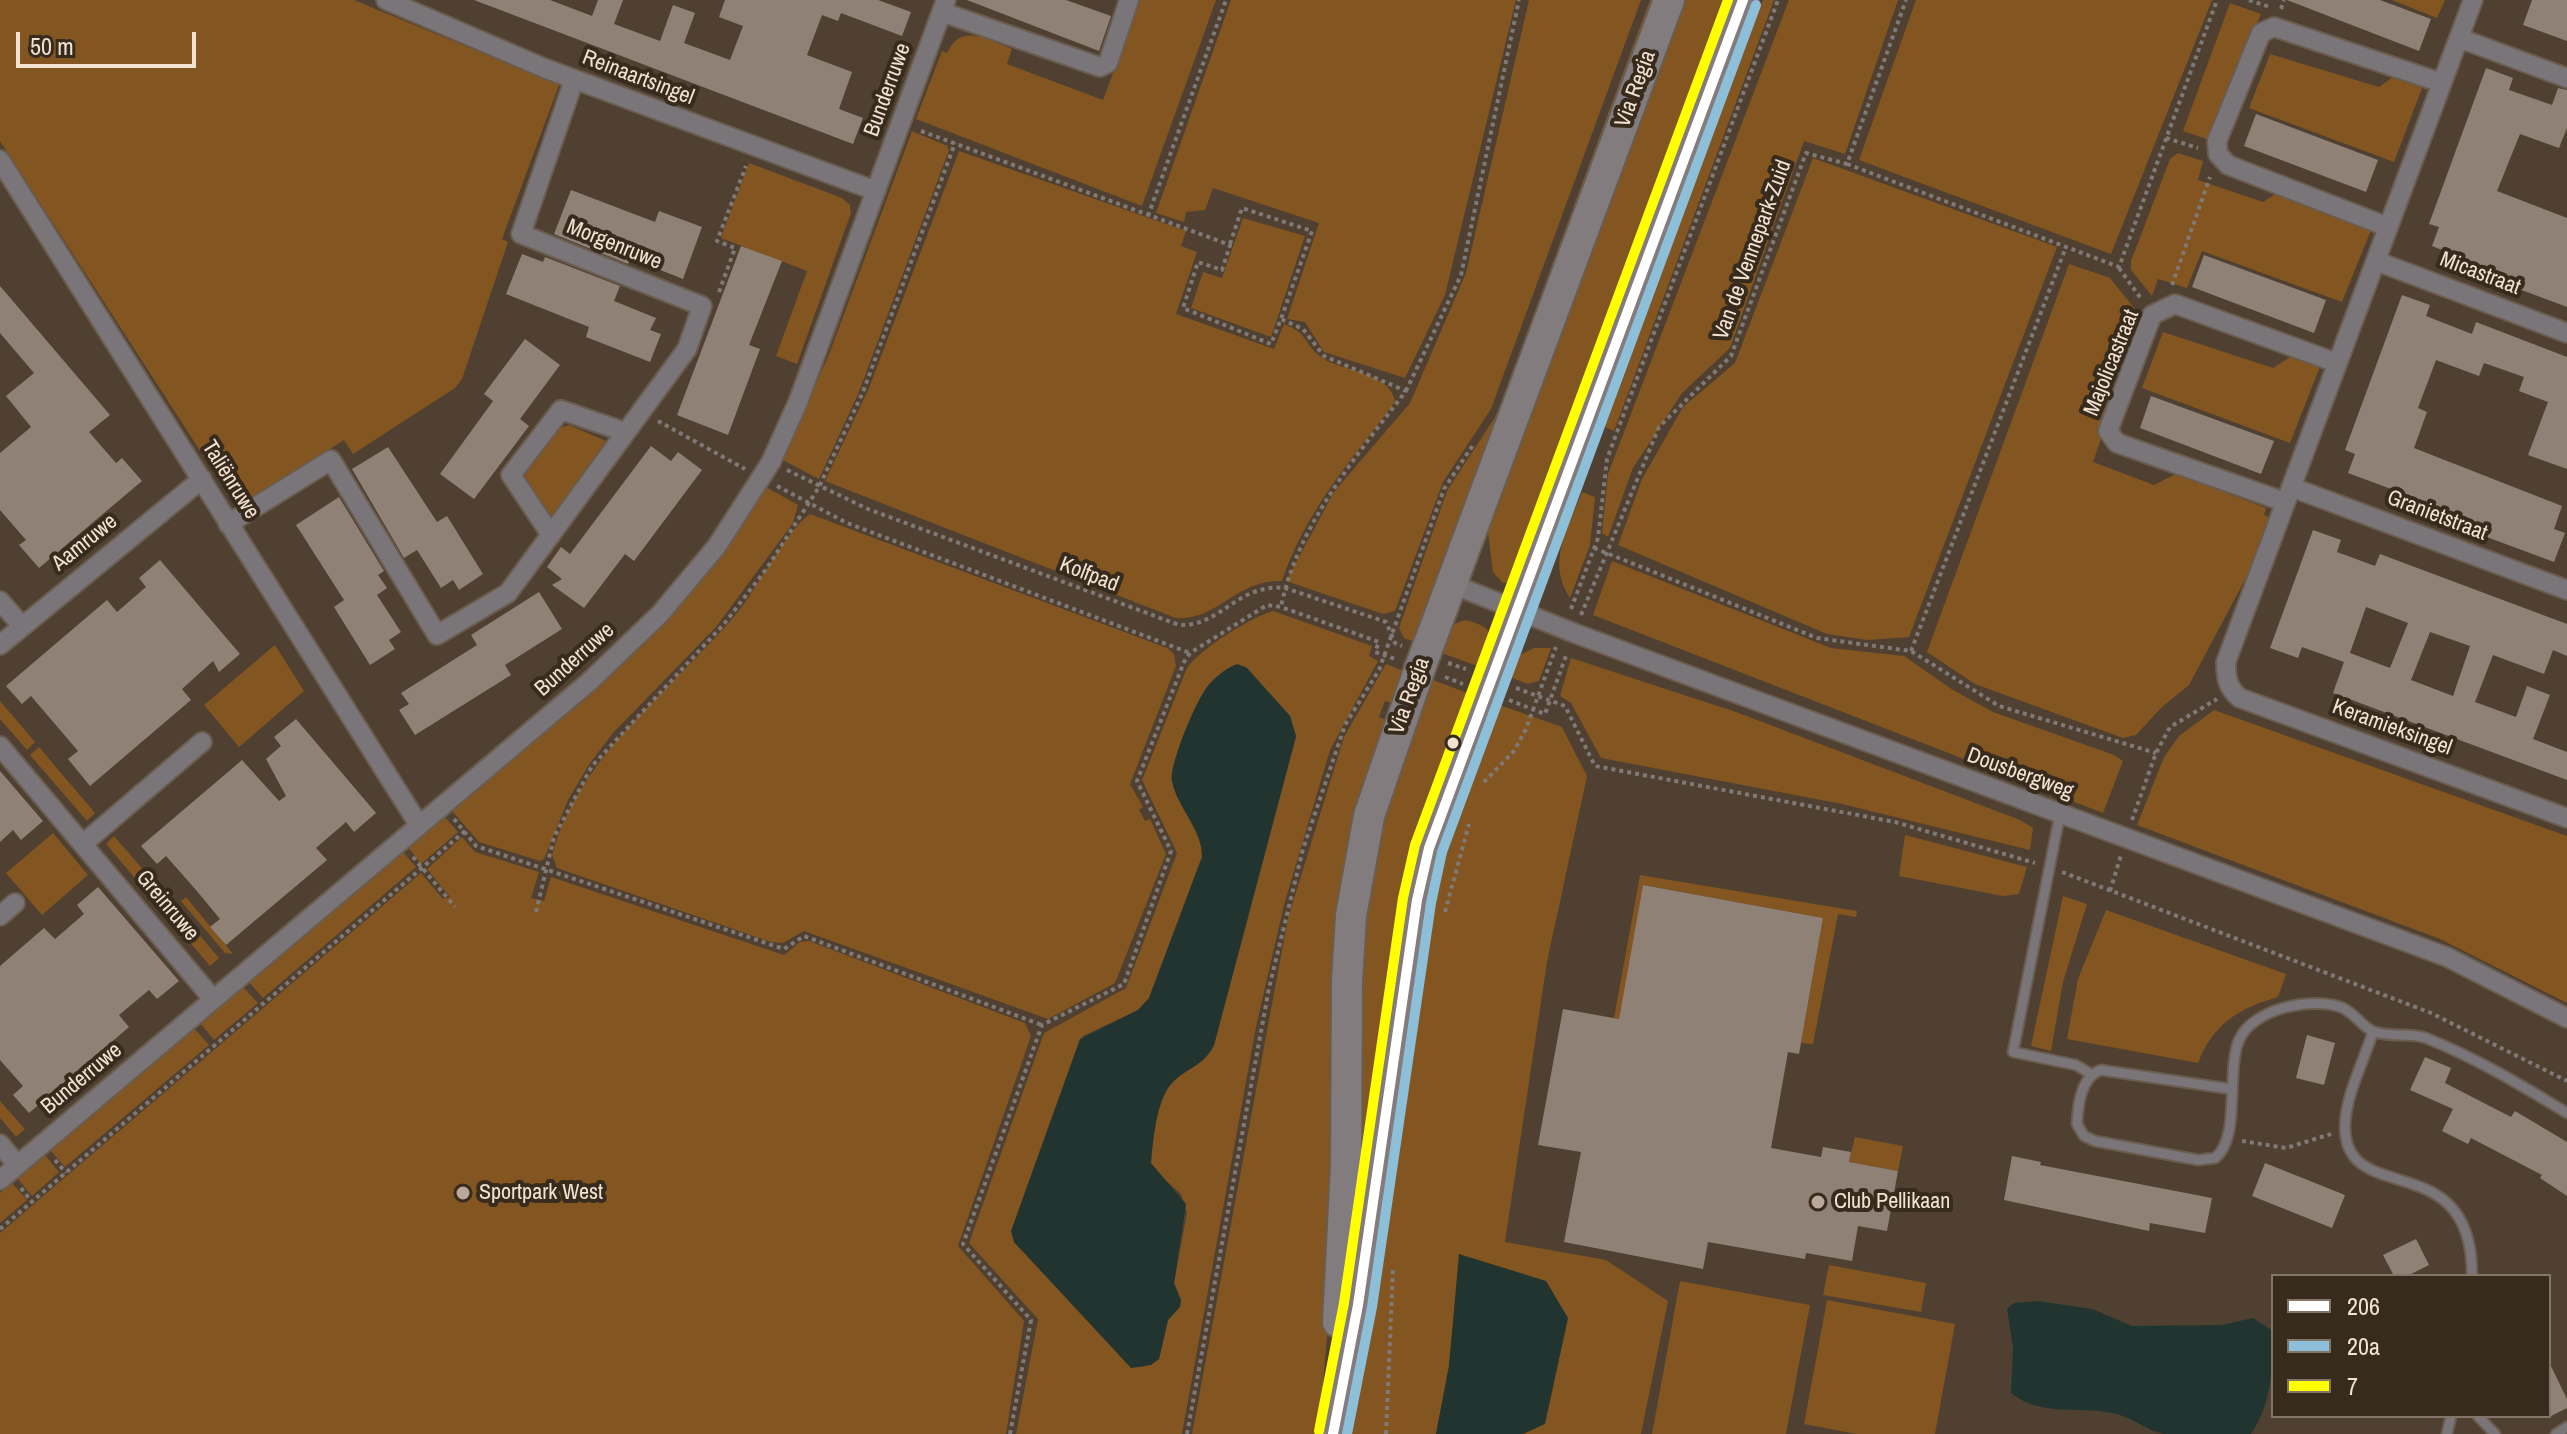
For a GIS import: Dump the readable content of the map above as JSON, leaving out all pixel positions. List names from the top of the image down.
{
  "streets": {
    "main road": ["Via Regia"],
    "street": [
      "Reinaartsingel",
      "Bunderruwe",
      "Morgenruwe",
      "Micastraat",
      "Majolicastraat",
      "Taliënruwe",
      "Granietstraat",
      "Aamruwe",
      "Keramieksingel",
      "Dousbergweg",
      "Greinruwe"
    ],
    "path": ["Van de Vennepark-Zuid", "Kolfpad"]
  },
  "crossings": [
    ["Reinaartsingel", "Bunderruwe"],
    ["Reinaartsingel", "Morgenruwe"],
    ["Via Regia", "Kolfpad"],
    ["Via Regia", "Dousbergweg"],
    ["Bunderruwe", "Taliënruwe"],
    ["Bunderruwe", "Kolfpad"],
    ["Bunderruwe", "Greinruwe"],
    ["Majolicastraat", "Granietstraat"],
    ["Taliënruwe", "Aamruwe"]
  ],
  "places": ["Sportpark West", "Club Pellikaan"],
  "lines": ["transit line 206", "transit line 7", "transit line 20a"],
  "legend": ["206", "20a", "7"],
  "scale_bar": "50 m"
}
